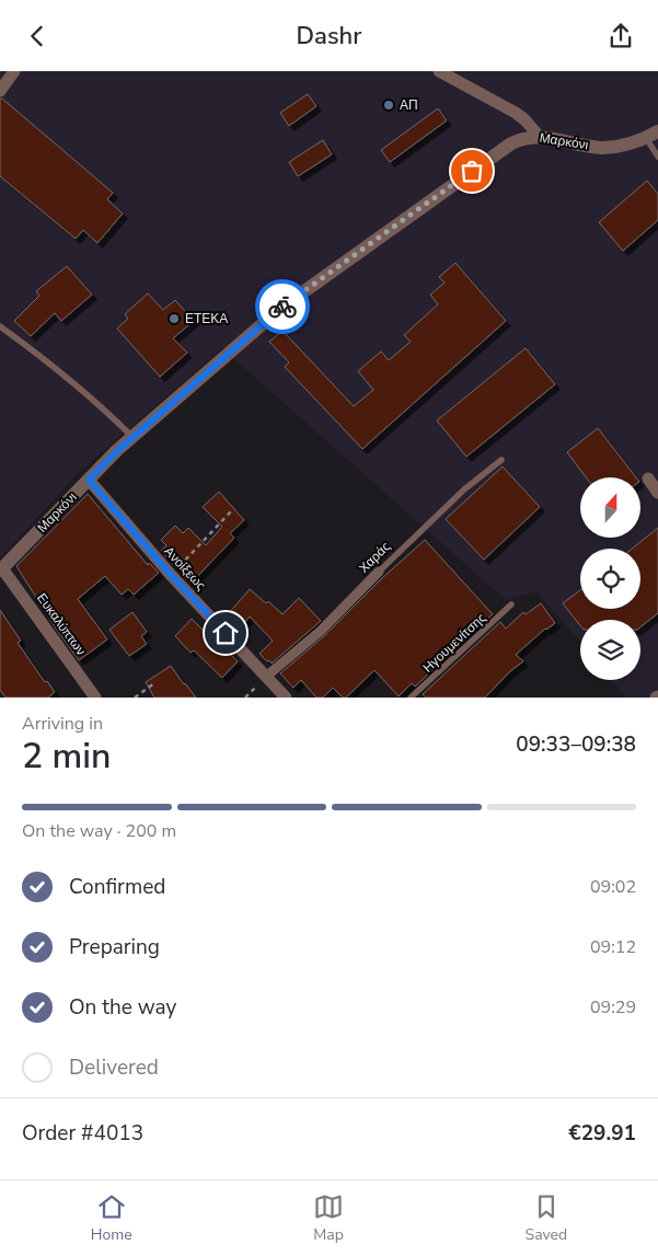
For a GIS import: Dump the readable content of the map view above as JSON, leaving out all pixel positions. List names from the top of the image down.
{
  "streets": {
    "street": [
      "Μαρκόνι",
      "Χαράς",
      "Ανοίξεως",
      "Ευκαλύπτων"
    ],
    "lane": ["Ηγουμενίτσης"]
  },
  "crossings": [
    ["Μαρκόνι", "Ανοίξεως"],
    ["Μαρκόνι", "Ευκαλύπτων"],
    ["Χαράς", "Ανοίξεως"]
  ],
  "places": ["ΑΠ", "ΕΤΕΚΑ"],
  "north": "top",
  "page": {
    "header": "Dashr",
    "heading": ["2 min", "Arriving in", "09:33–09:38"],
    "panel": ["Order #4013", "€29.91"],
    "bar": "On the way · 200 m",
    "list": [
      ["Confirmed", "09:02"],
      ["Preparing", "09:12"],
      ["On the way", "09:29"],
      "Delivered"
    ],
    "tabs": ["Home", "Map", "Saved"]
  }
}
